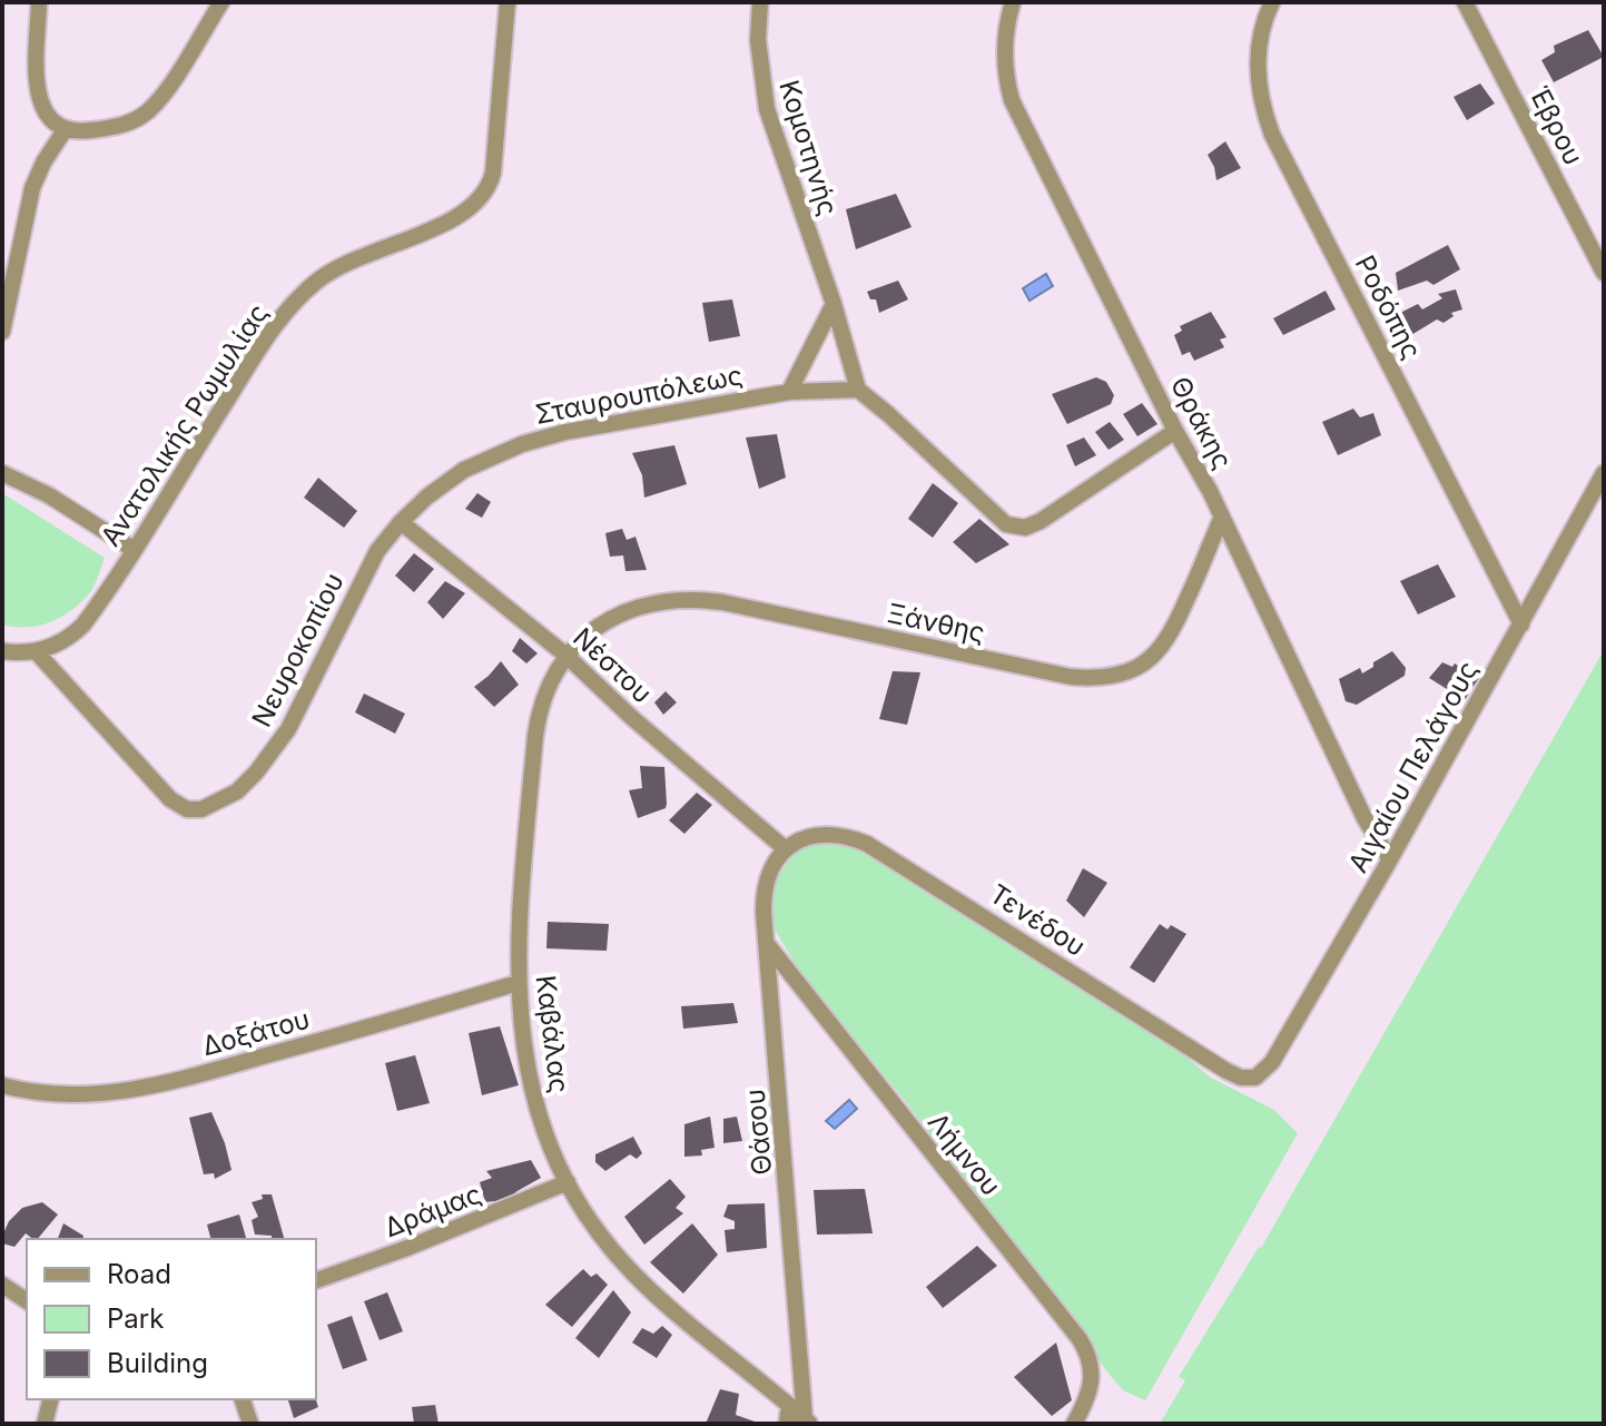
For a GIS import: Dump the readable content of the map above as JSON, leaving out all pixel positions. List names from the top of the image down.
{
  "streets": {
    "street": [
      "Έβρου",
      "Κομοτηνής",
      "Ροδόπης",
      "Σταυρουπόλεως",
      "Θράκης",
      "Ανατολικής Ρωμυλίας",
      "Ξάνθης",
      "Νευροκοπίου",
      "Νέστου",
      "Αιγαίου Πελάγους",
      "Τενέδου",
      "Δοξάτου",
      "Καβάλας",
      "Θάσου",
      "Λήμνου",
      "Δράμας"
    ]
  },
  "crossings": [
    ["Κομοτηνής", "Σταυρουπόλεως"],
    ["Ροδόπης", "Αιγαίου Πελάγους"],
    ["Σταυρουπόλεως", "Νευροκοπίου"],
    ["Σταυρουπόλεως", "Νέστου"],
    ["Θράκης", "Ξάνθης"],
    ["Θράκης", "Αιγαίου Πελάγους"],
    ["Ανατολικής Ρωμυλίας", "Νευροκοπίου"],
    ["Ξάνθης", "Νέστου"],
    ["Ξάνθης", "Καβάλας"],
    ["Νευροκοπίου", "Νέστου"],
    ["Νέστου", "Τενέδου"],
    ["Νέστου", "Καβάλας"],
    ["Νέστου", "Θάσου"],
    ["Αιγαίου Πελάγους", "Τενέδου"],
    ["Τενέδου", "Θάσου"],
    ["Δοξάτου", "Καβάλας"],
    ["Καβάλας", "Θάσου"],
    ["Καβάλας", "Δράμας"],
    ["Θάσου", "Λήμνου"]
  ],
  "legend": ["Road", "Park", "Building"]
}
